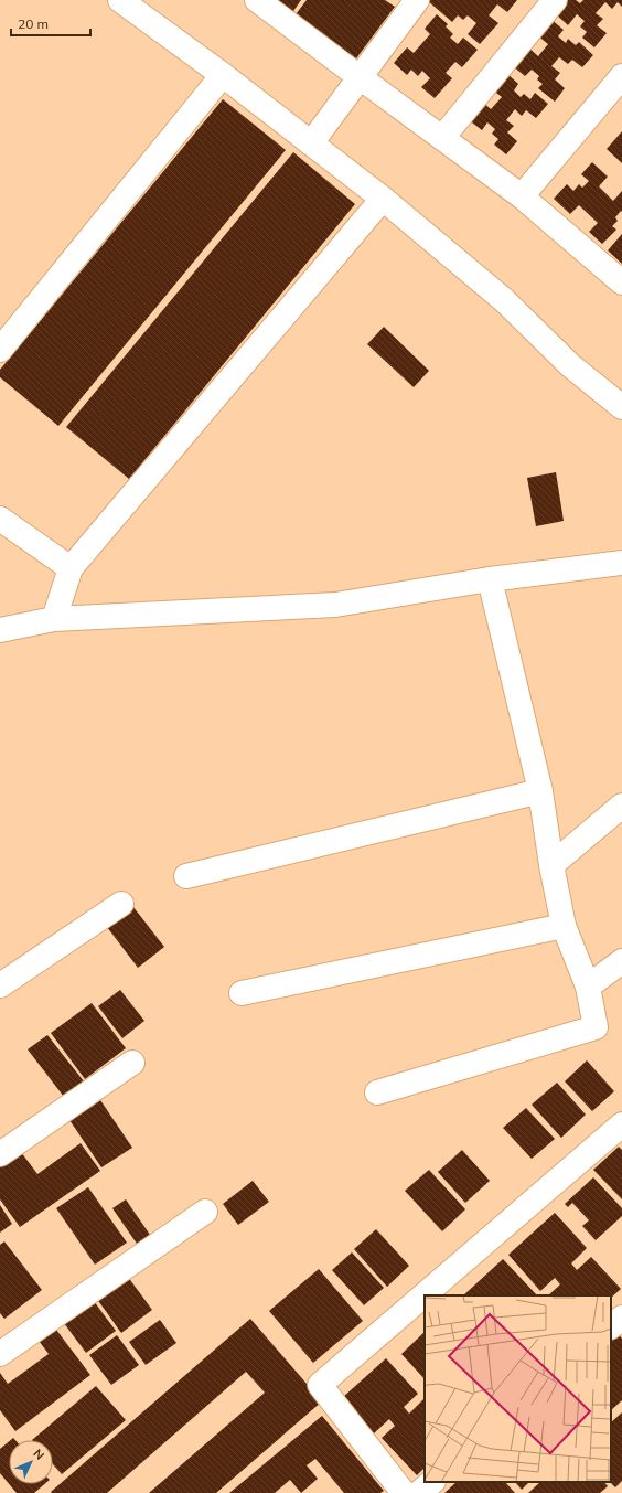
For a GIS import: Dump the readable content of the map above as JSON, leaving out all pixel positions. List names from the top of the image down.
{
  "scale_bar": "20 m",
  "north": "top right"
}
